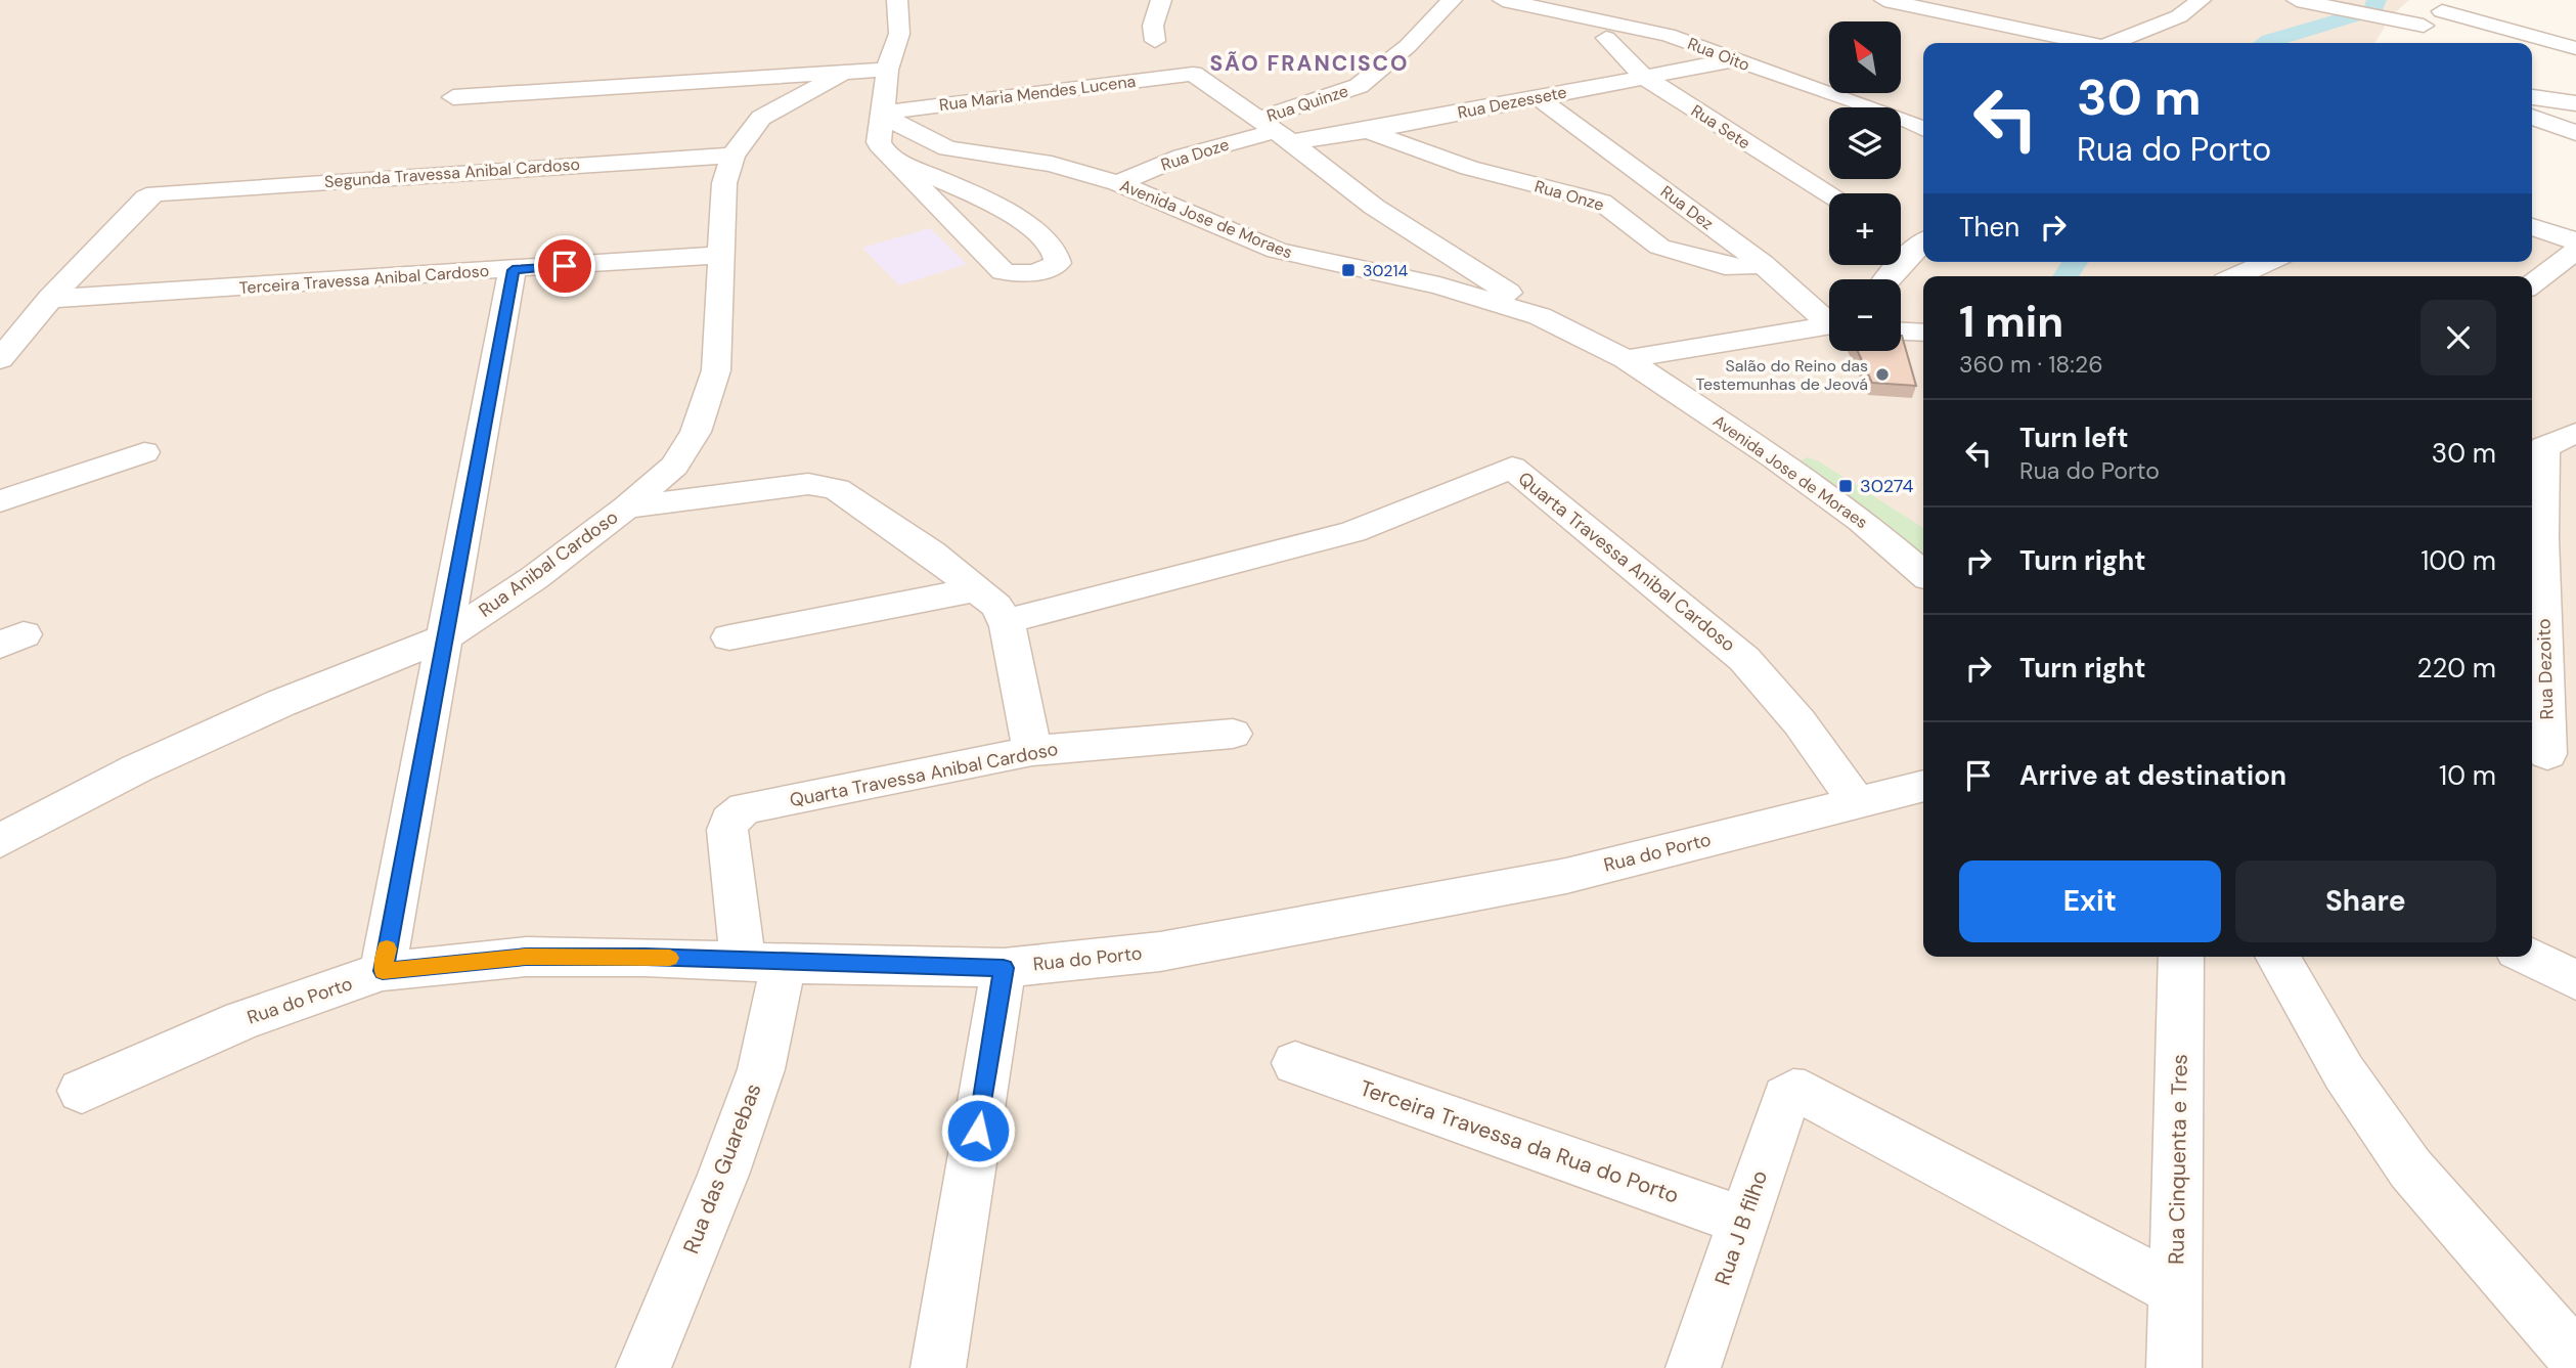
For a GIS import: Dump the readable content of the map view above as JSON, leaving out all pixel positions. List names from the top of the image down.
{
  "streets": {
    "street": [
      "Rua Oito",
      "Rua Maria Mendes Lucena",
      "Rua Dezessete",
      "Rua Quinze",
      "Rua Sete",
      "Rua Doze",
      "Segunda Travessa Anibal Cardoso",
      "Rua Onze",
      "Rua Dez",
      "Avenida Jose de Moraes",
      "Terceira Travessa Anibal Cardoso",
      "Quarta Travessa Anibal Cardoso",
      "Rua Anibal Cardoso",
      "Rua Dezoito",
      "Rua do Porto",
      "Terceira Travessa da Rua do Porto",
      "Rua Cinquenta e Tres",
      "Rua das Guarebas",
      "Rua J B filho"
    ]
  },
  "crossings": [
    ["Rua Oito", "Rua Dezessete"],
    ["Rua Maria Mendes Lucena", "Rua Dezessete"],
    ["Rua Maria Mendes Lucena", "Rua Quinze"],
    ["Rua Maria Mendes Lucena", "Rua Doze"],
    ["Rua Maria Mendes Lucena", "Avenida Jose de Moraes"],
    ["Rua Dezessete", "Rua Quinze"],
    ["Rua Dezessete", "Rua Sete"],
    ["Rua Dezessete", "Rua Doze"],
    ["Rua Dezessete", "Rua Onze"],
    ["Rua Dezessete", "Rua Dez"],
    ["Rua Quinze", "Rua Doze"],
    ["Rua Doze", "Avenida Jose de Moraes"],
    ["Segunda Travessa Anibal Cardoso", "Terceira Travessa Anibal Cardoso"],
    ["Rua Onze", "Rua Dez"],
    ["Terceira Travessa Anibal Cardoso", "Rua Anibal Cardoso"],
    ["Quarta Travessa Anibal Cardoso", "Rua do Porto"],
    ["Quarta Travessa Anibal Cardoso", "Rua das Guarebas"],
    ["Rua do Porto", "Rua das Guarebas"],
    ["Terceira Travessa da Rua do Porto", "Rua J B filho"],
    ["Rua Cinquenta e Tres", "Rua J B filho"]
  ],
  "districts": ["SÃO FRANCISCO"],
  "places": {
    "transit": ["30214", "30274"],
    "other": ["Salão do Reino das Testemunhas de Jeová"]
  },
  "north": "top left",
  "page": {
    "map_buttons": ["+", "−"],
    "turn": ["30 m", "Rua do Porto"],
    "then": "Then",
    "heading": ["1 min", "360 m · 18:26"],
    "list": [
      {
        "name": "Turn left",
        "note": "Rua do Porto",
        "value": "30 m"
      },
      {
        "name": "Turn right",
        "value": "100 m"
      },
      {
        "name": "Turn right",
        "value": "220 m"
      },
      {
        "name": "Arrive at destination",
        "value": "10 m"
      }
    ],
    "buttons": ["Exit", "Share"]
  }
}
